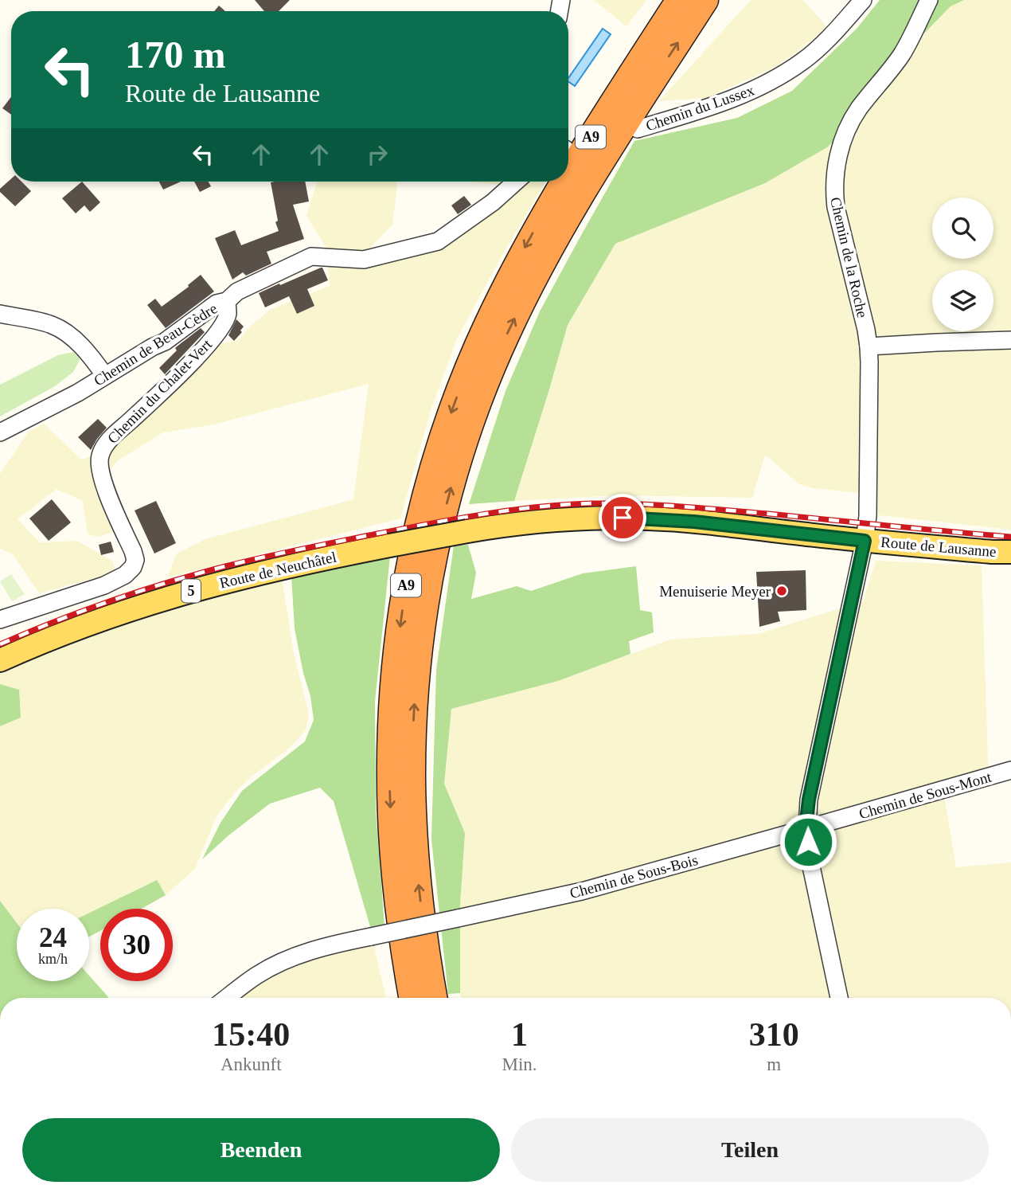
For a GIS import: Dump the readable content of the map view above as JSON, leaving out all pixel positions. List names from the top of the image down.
{
  "streets": {
    "highway": ["A9"],
    "main road": ["Route de Lausanne", "Route de Neuchâtel", "5"],
    "street": [
      "Chemin du Lussex",
      "Chemin de la Roche",
      "Chemin de Beau-Cèdre",
      "Chemin du Chalet-Vert",
      "Chemin de Sous-Mont",
      "Chemin de Sous-Bois"
    ]
  },
  "crossings": [
    ["Chemin de la Roche", "Route de Lausanne"],
    ["Chemin de la Roche", "Chemin de Sous-Mont"],
    ["Chemin de la Roche", "Chemin de Sous-Bois"],
    ["Chemin de Beau-Cèdre", "Chemin du Chalet-Vert"],
    ["Route de Lausanne", "Route de Neuchâtel"],
    ["Chemin de Sous-Mont", "Chemin de Sous-Bois"]
  ],
  "places": ["Menuiserie Meyer"],
  "page": {
    "turn": ["170 m", "Route de Lausanne"],
    "speed": "24 km/h",
    "limit": "30",
    "eta": [
      "15:40",
      "Ankunft",
      "1",
      "Min.",
      "310",
      "m"
    ],
    "buttons": ["Beenden", "Teilen"]
  }
}
